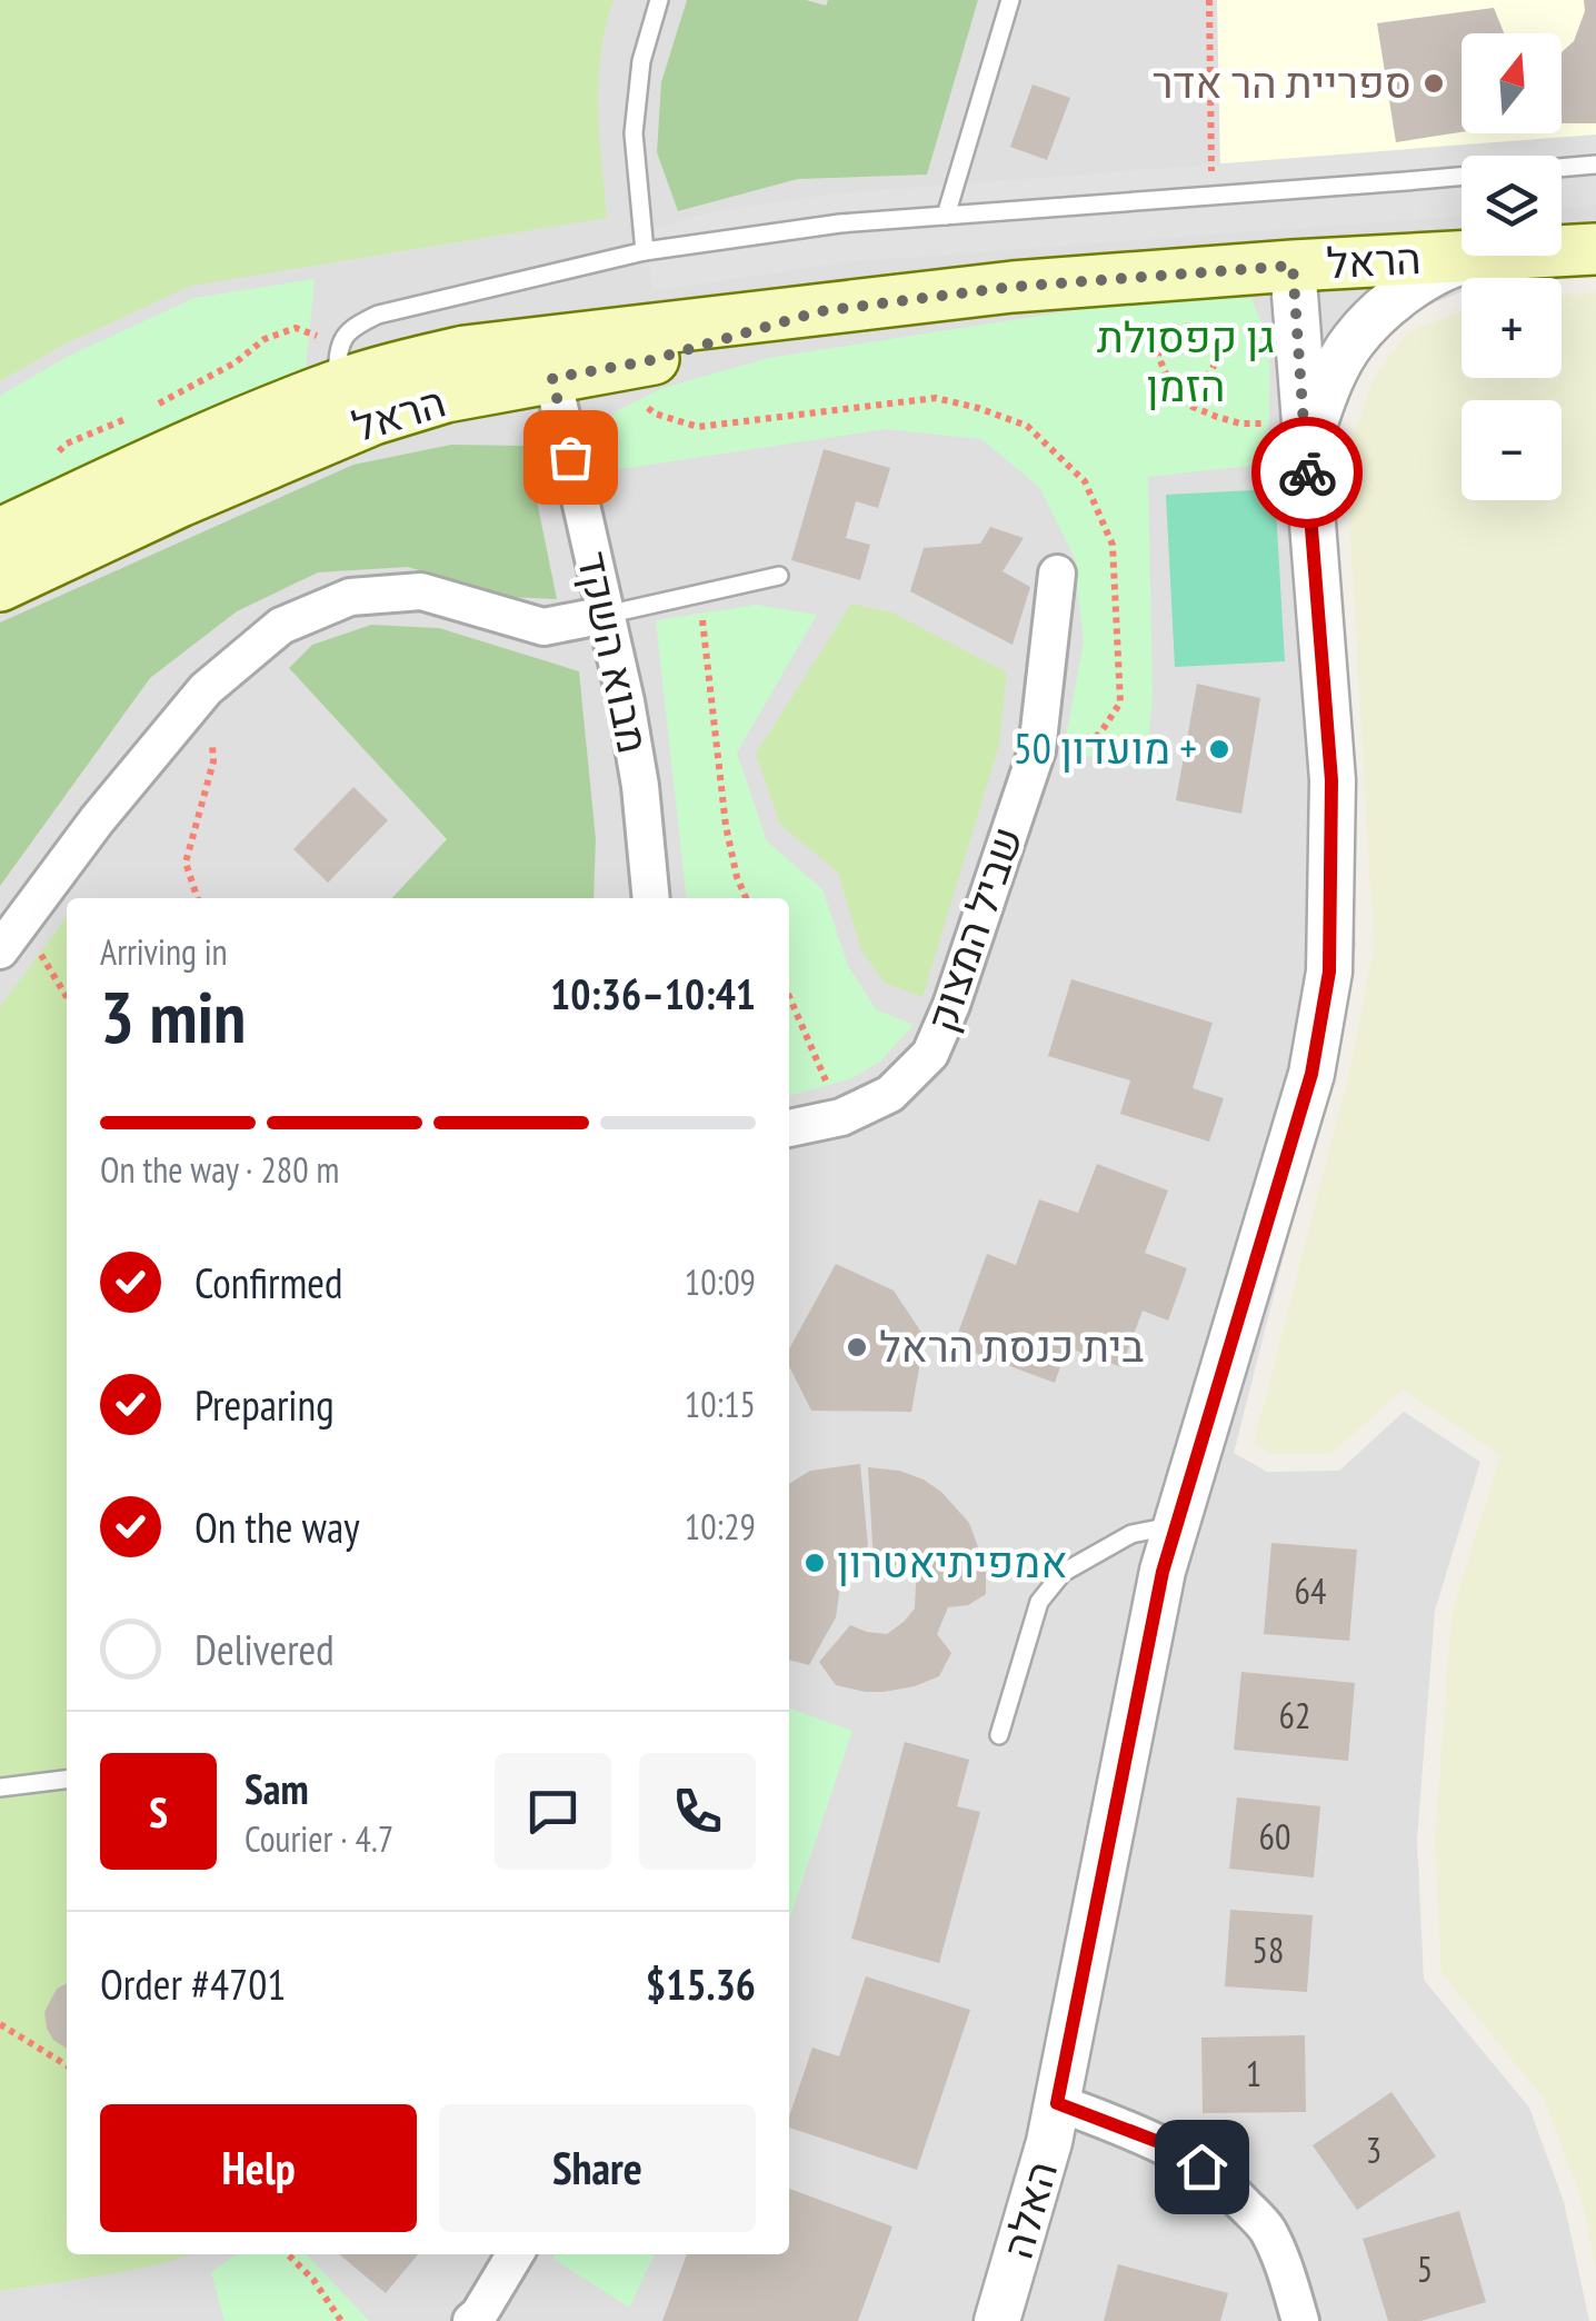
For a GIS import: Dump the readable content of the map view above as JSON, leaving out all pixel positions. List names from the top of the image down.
{
  "streets": {
    "main road": ["הראל"],
    "street": ["מבוא השקד", "שביל המצוק", "האלה"]
  },
  "crossings": [
    ["הראל", "מבוא השקד"],
    ["הראל", "האלה"]
  ],
  "parks": ["גן קפסולת הזמן"],
  "places": [
    "ספריית הר אדר",
    "מועדון 50 +",
    "בית כנסת הראל",
    "אמפיתיאטרון"
  ],
  "house_numbers": [
    "64",
    "62",
    "60",
    "58",
    "1",
    "3",
    "5"
  ],
  "north": "top",
  "page": {
    "map_buttons": ["+", "−"],
    "heading": ["3 min", "Arriving in", "10:36–10:41"],
    "panel": [
      "Sam",
      "Courier · 4.7",
      "Order #4701",
      "$15.36"
    ],
    "bar": "On the way · 280 m",
    "list": [
      ["Confirmed", "10:09"],
      ["Preparing", "10:15"],
      ["On the way", "10:29"],
      "Delivered"
    ],
    "round": "S",
    "buttons": ["Help", "Share"]
  }
}
